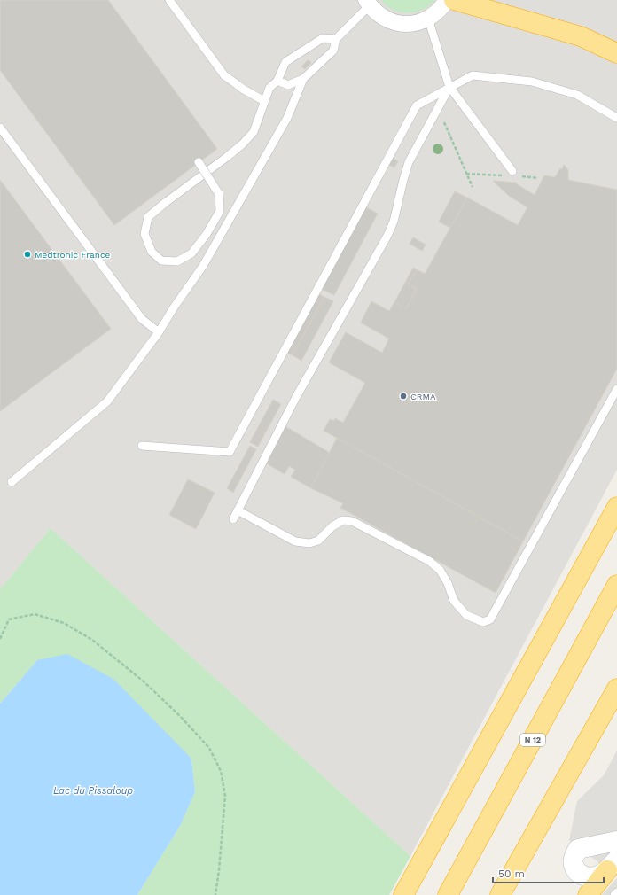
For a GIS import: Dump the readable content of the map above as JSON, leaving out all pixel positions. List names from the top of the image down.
{
  "streets": {
    "highway": ["N 12"]
  },
  "water": ["Lac du Pissaloup"],
  "places": ["Medtronic France", "CRMA"],
  "scale_bar": "50 m"
}
